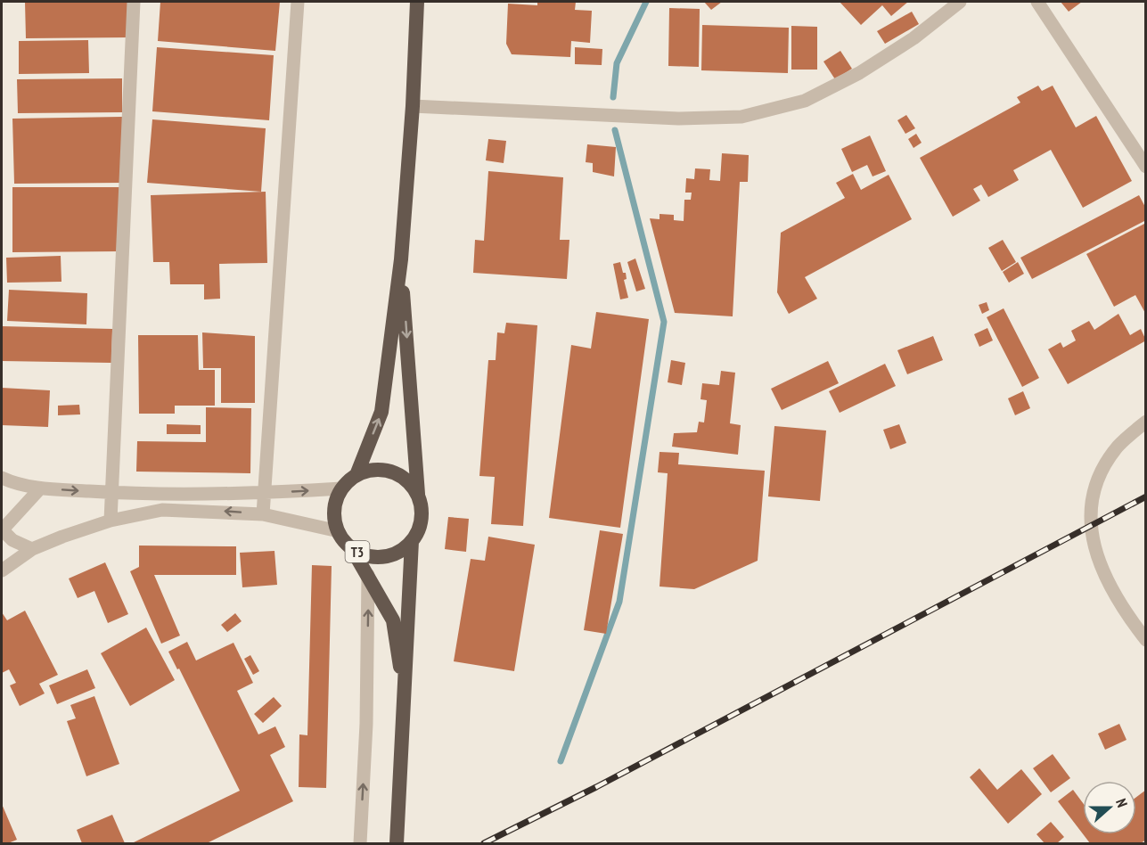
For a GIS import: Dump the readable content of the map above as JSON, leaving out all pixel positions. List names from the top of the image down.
{
  "streets": {
    "highway": ["T3"]
  },
  "north": "right"
}
